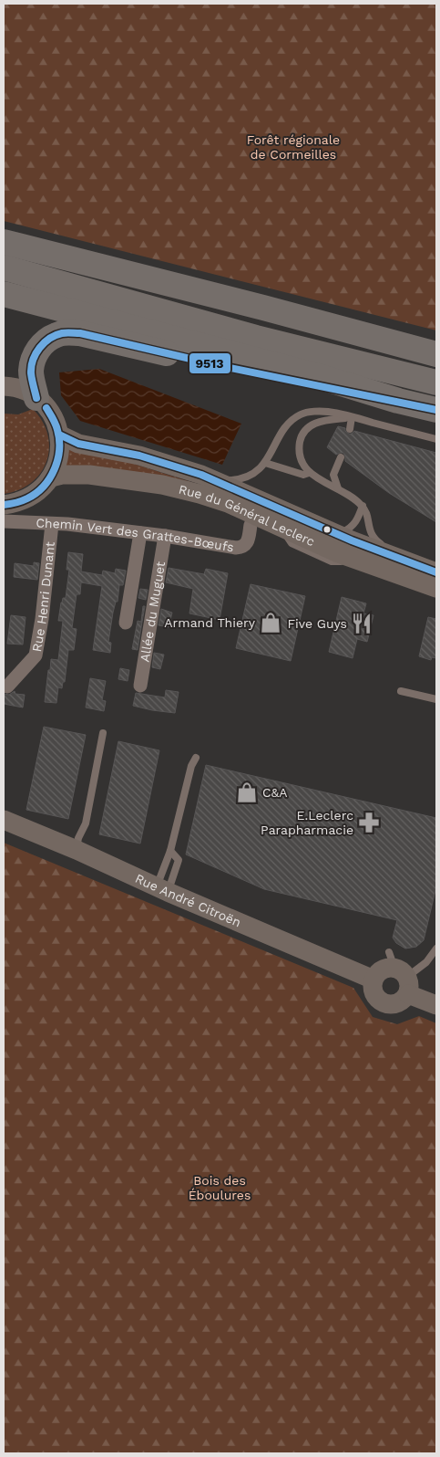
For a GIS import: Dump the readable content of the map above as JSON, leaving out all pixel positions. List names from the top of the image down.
{
  "streets": {
    "main road": ["Rue du Général Leclerc", "Rue André Citroën"],
    "street": ["Chemin Vert des Grattes-Bœufs", "Rue Henri Dunant", "Allée du Muguet"]
  },
  "crossings": [
    ["Chemin Vert des Grattes-Bœufs", "Rue Henri Dunant"],
    ["Chemin Vert des Grattes-Bœufs", "Allée du Muguet"]
  ],
  "parks": ["Forêt régionale de Cormeilles", "Bois des Éboulures"],
  "places": {
    "shop": ["Armand Thiery", "C&A"],
    "restaurant": ["Five Guys"],
    "pharmacy": ["E.Leclerc Parapharmacie"]
  },
  "lines": ["transit line 9513"]
}
